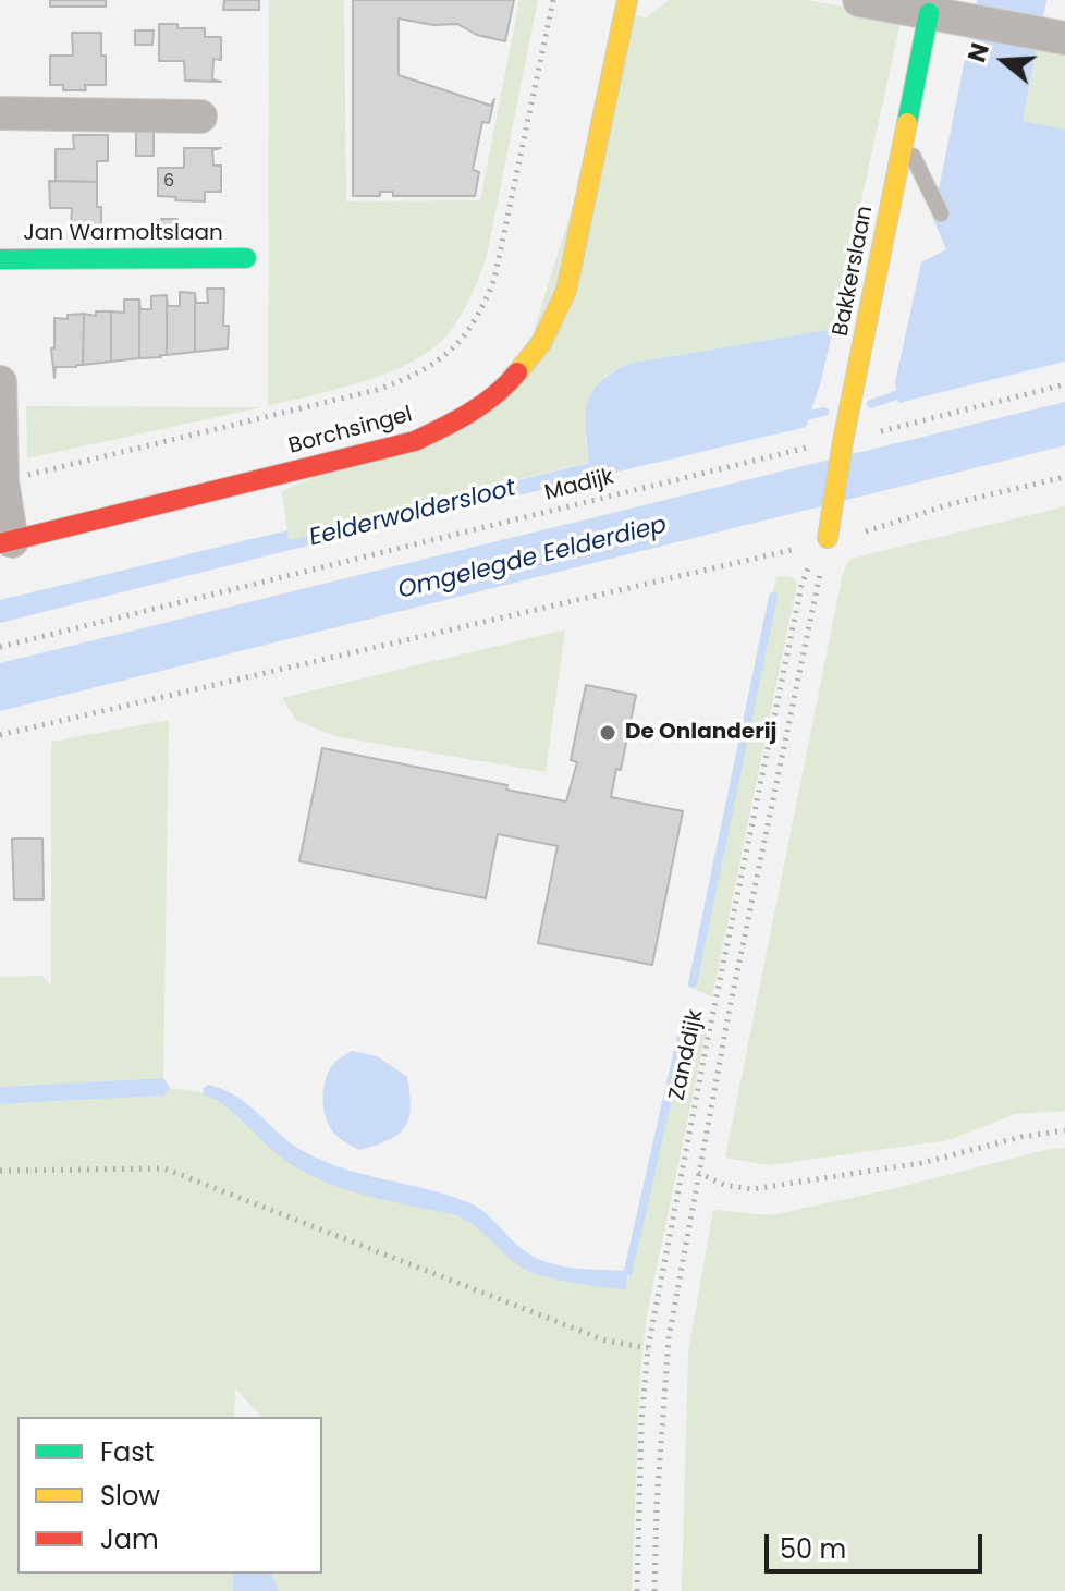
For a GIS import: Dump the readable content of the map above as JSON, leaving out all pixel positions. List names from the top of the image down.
{
  "streets": {
    "main road": ["Jan Warmoltslaan", "Bakkerslaan", "Borchsingel"],
    "path": ["Madijk", "Zanddijk"]
  },
  "crossings": [
    ["Bakkerslaan", "Madijk"],
    ["Bakkerslaan", "Zanddijk"]
  ],
  "water": ["Eelderwoldersloot", "Omgelegde Eelderdiep"],
  "places": ["De Onlanderij"],
  "house_numbers": ["6"],
  "legend": ["Fast", "Slow", "Jam"],
  "scale_bar": "50 m",
  "north": "left"
}
